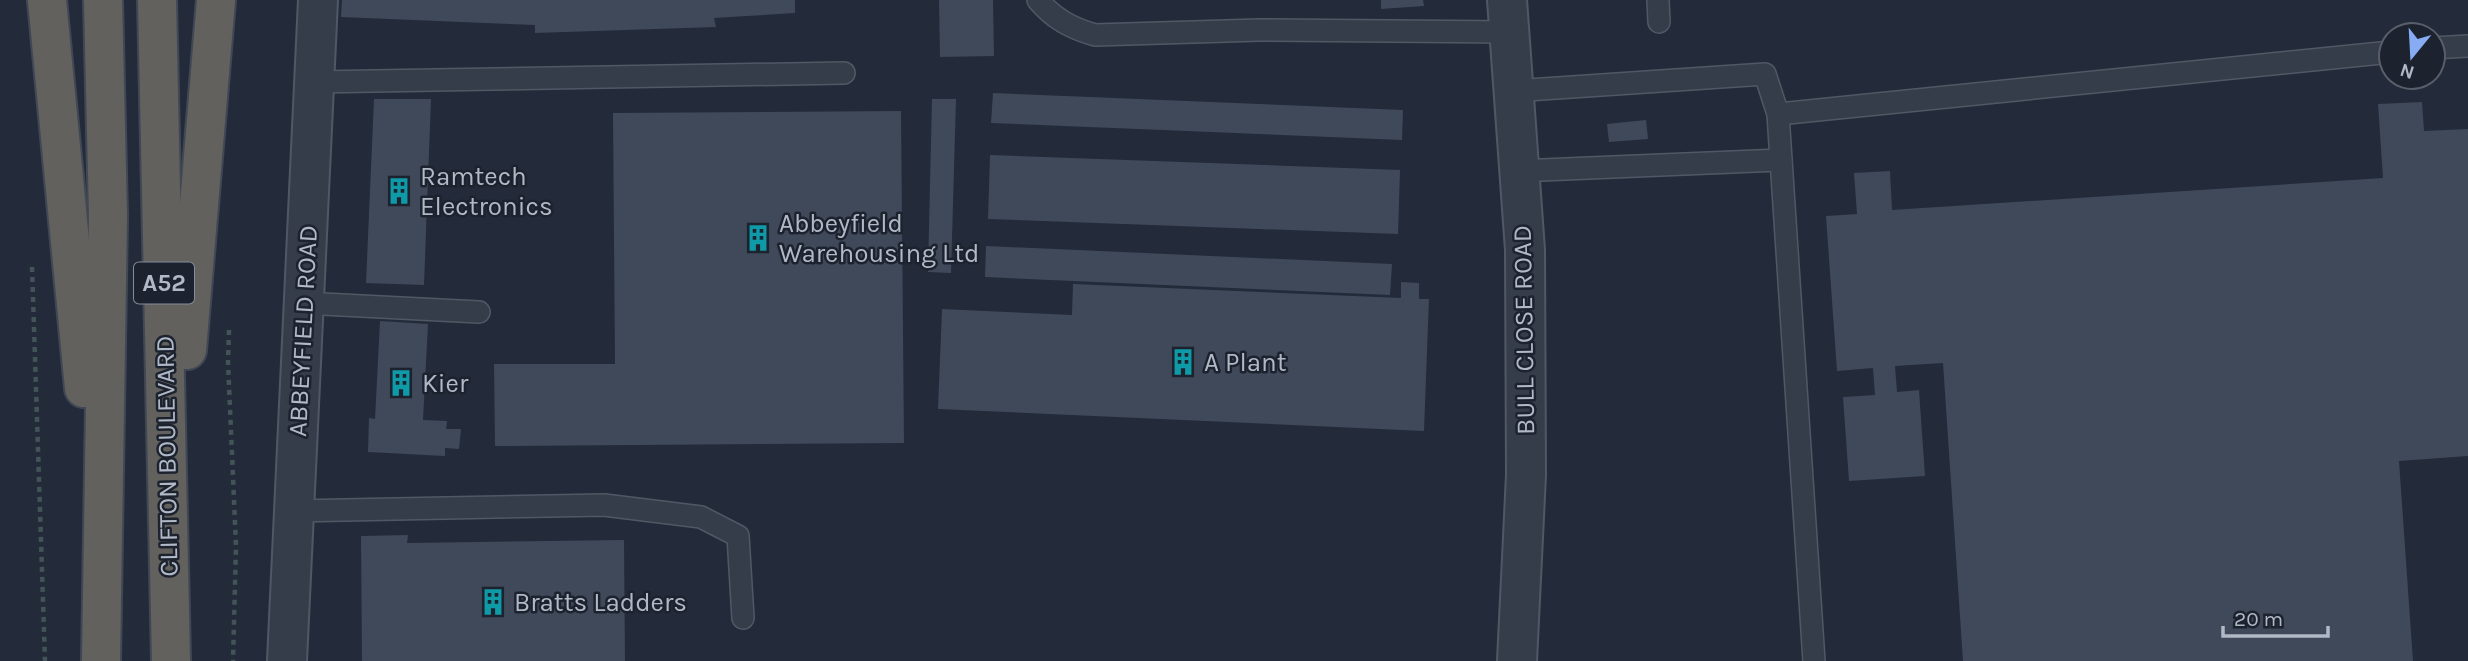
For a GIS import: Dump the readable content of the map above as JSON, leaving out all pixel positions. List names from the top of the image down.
{
  "streets": {
    "highway": ["A52", "CLIFTON BOULEVARD"],
    "street": ["BULL CLOSE ROAD", "ABBEYFIELD ROAD"]
  },
  "places": {
    "building": [
      "Ramtech Electronics",
      "Abbeyfield Warehousing Ltd",
      "A Plant",
      "Kier",
      "Bratts Ladders"
    ]
  },
  "scale_bar": "20 m",
  "north": "bottom"
}
